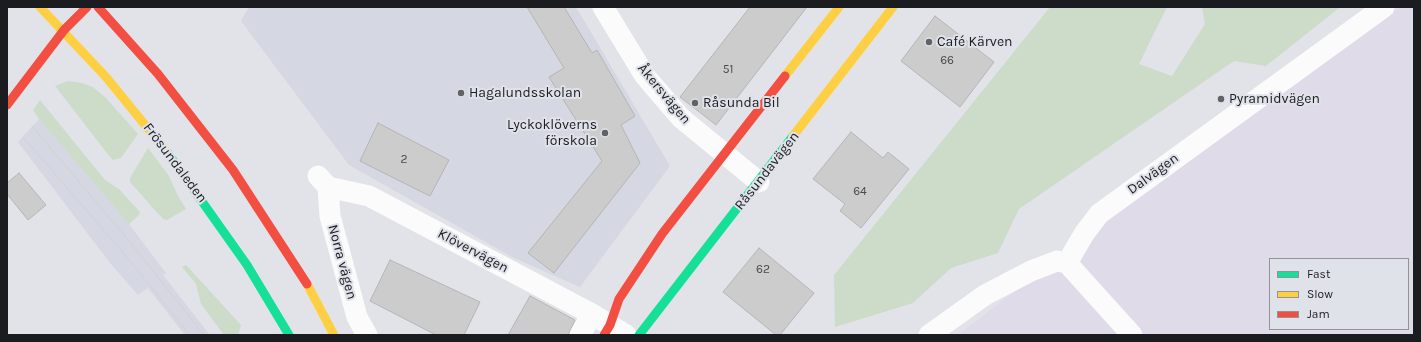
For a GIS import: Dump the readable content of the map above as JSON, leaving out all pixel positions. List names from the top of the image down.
{
  "streets": {
    "street": [
      "Åkersvägen",
      "Frösundaleden",
      "Råsundavägen",
      "Dalvägen",
      "Klövervägen",
      "Norra vägen"
    ]
  },
  "crossings": [
    ["Åkersvägen", "Råsundavägen"],
    ["Klövervägen", "Norra vägen"]
  ],
  "places": [
    "Café Kärven",
    "Hagalundsskolan",
    "Pyramidvägen",
    "Råsunda Bil",
    "Lyckoklöverns förskola"
  ],
  "house_numbers": [
    "66",
    "51",
    "2",
    "64",
    "62"
  ],
  "legend": ["Fast", "Slow", "Jam"]
}
